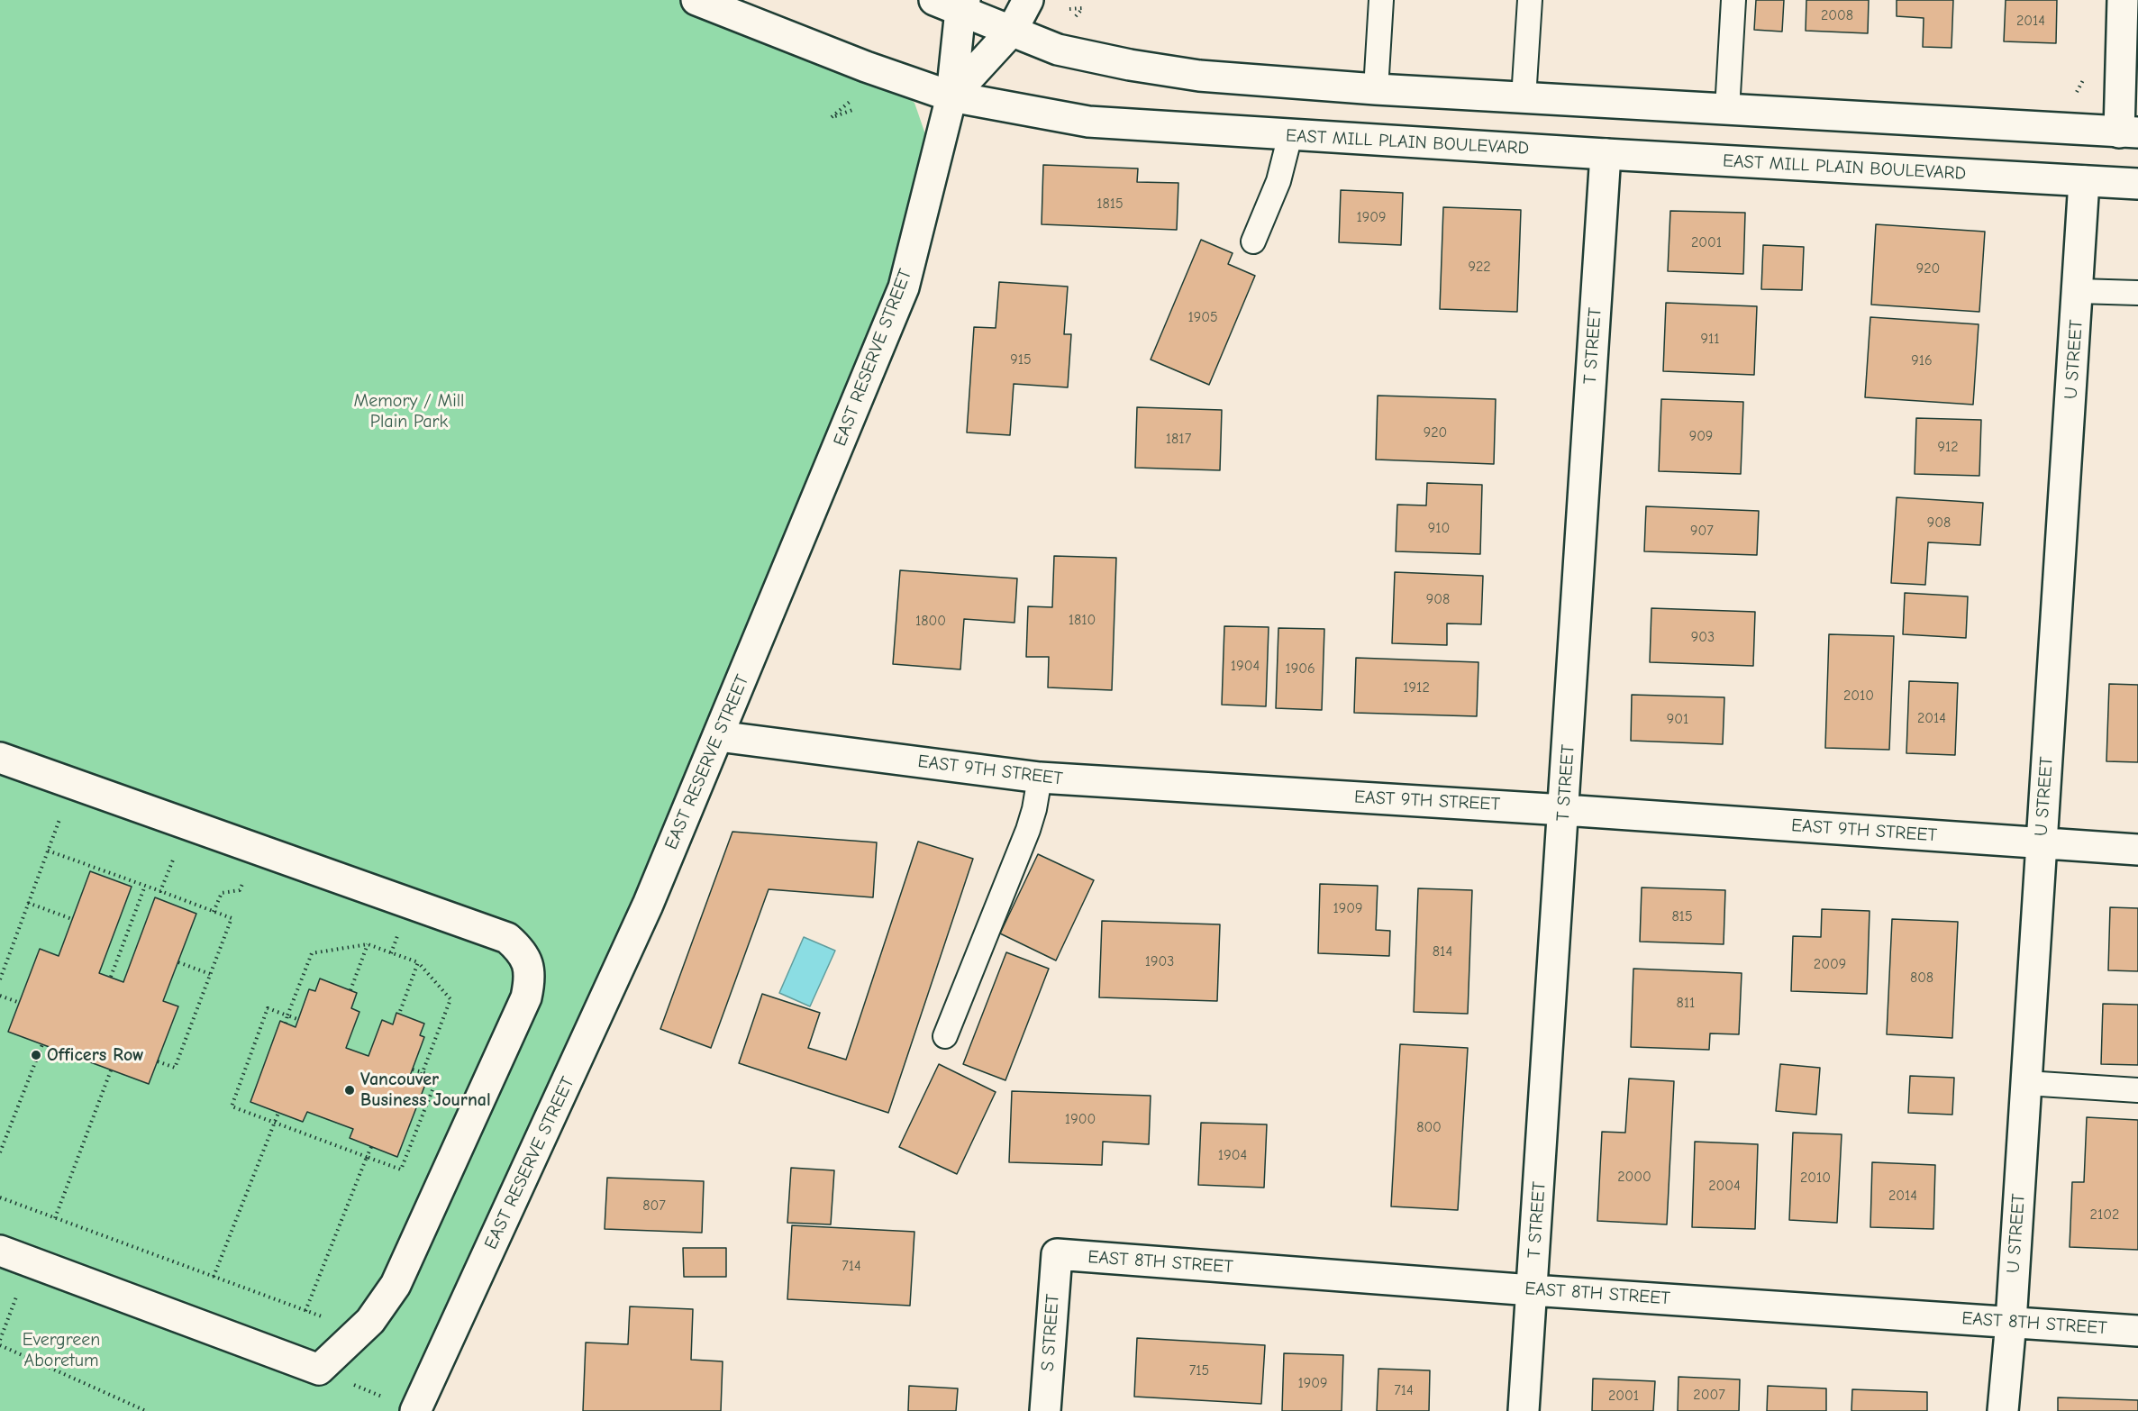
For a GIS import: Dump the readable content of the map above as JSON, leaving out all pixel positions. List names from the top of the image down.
{
  "streets": {
    "street": [
      "EAST MILL PLAIN BOULEVARD",
      "T STREET",
      "EAST RESERVE STREET",
      "U STREET",
      "EAST 9TH STREET",
      "EAST 8TH STREET",
      "S STREET"
    ]
  },
  "crossings": [
    ["EAST MILL PLAIN BOULEVARD", "T STREET"],
    ["EAST MILL PLAIN BOULEVARD", "EAST RESERVE STREET"],
    ["EAST MILL PLAIN BOULEVARD", "U STREET"],
    ["T STREET", "EAST 9TH STREET"],
    ["T STREET", "EAST 8TH STREET"],
    ["EAST RESERVE STREET", "EAST 9TH STREET"],
    ["U STREET", "EAST 9TH STREET"],
    ["U STREET", "EAST 8TH STREET"],
    ["EAST 8TH STREET", "S STREET"]
  ],
  "parks": ["Memory / Mill Plain Park", "Evergreen Aboretum"],
  "places": ["Officers Row", "Vancouver Business Journal"],
  "house_numbers": [
    "2008",
    "2014",
    "1815",
    "1909",
    "2001",
    "922",
    "920",
    "1905",
    "911",
    "915",
    "916",
    "920",
    "909",
    "1817",
    "912",
    "908",
    "910",
    "907",
    "908",
    "1810",
    "1800",
    "903",
    "1904",
    "1906",
    "1912",
    "2010",
    "2014",
    "901",
    "1909",
    "815",
    "814",
    "1903",
    "2009",
    "808",
    "811",
    "1900",
    "800",
    "1904",
    "2000",
    "2010",
    "2004",
    "2014",
    "807",
    "2102",
    "714",
    "715",
    "1909",
    "714",
    "2007",
    "2001"
  ]
}
